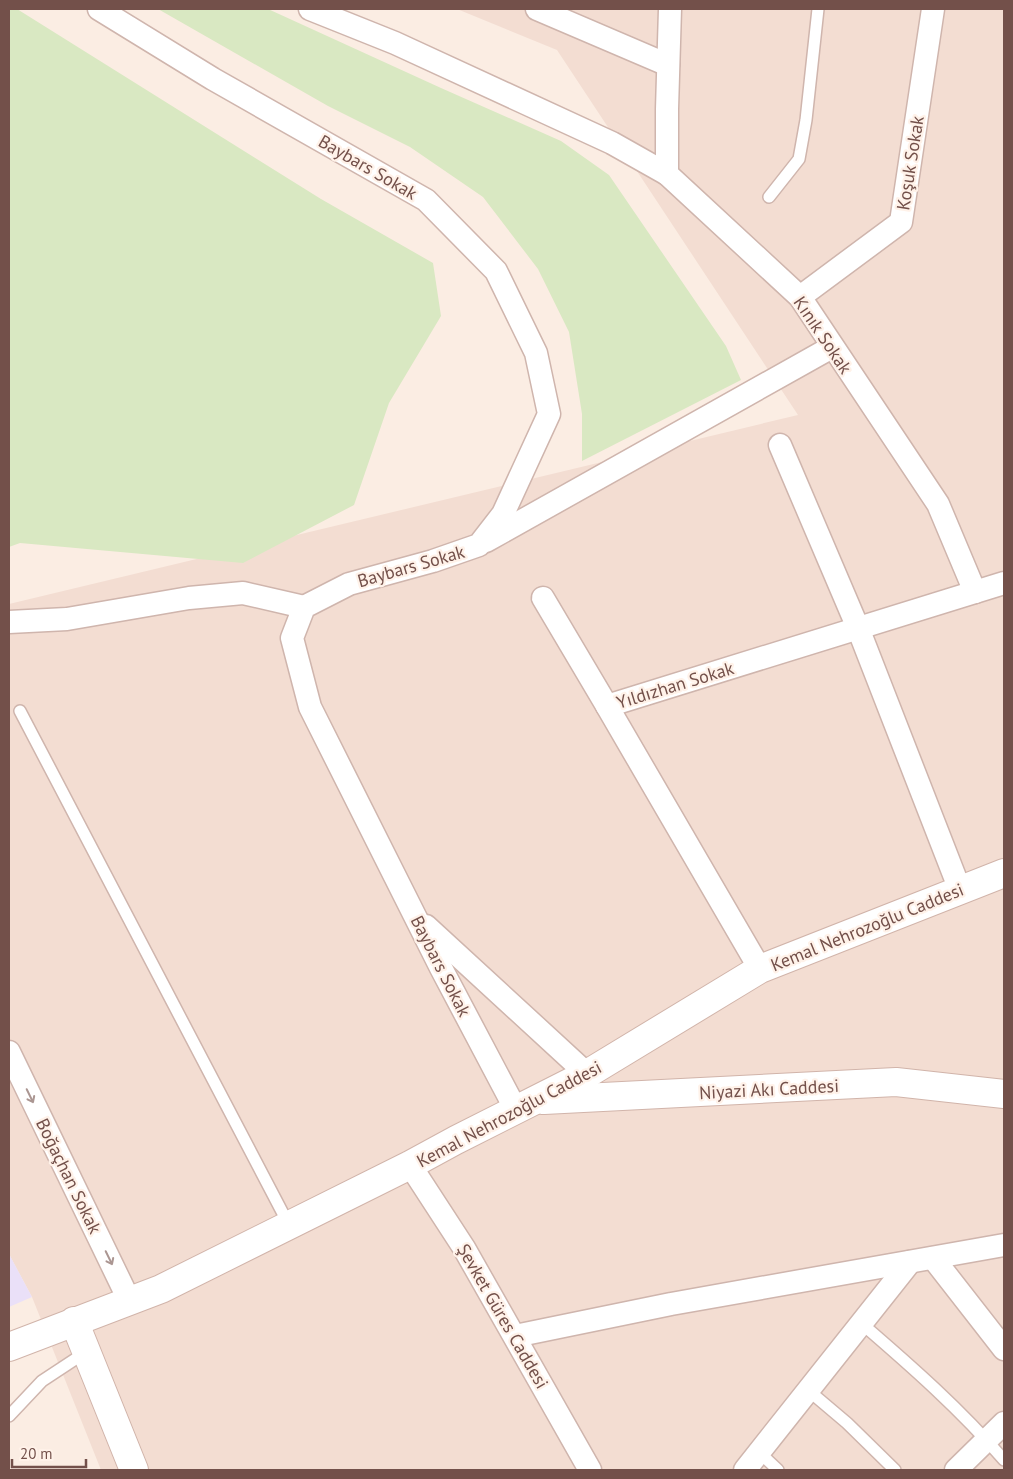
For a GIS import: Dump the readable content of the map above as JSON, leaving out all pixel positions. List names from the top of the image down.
{
  "streets": {
    "street": [
      "Koşuk Sokak",
      "Baybars Sokak",
      "Kınık Sokak",
      "Yıldızhan Sokak",
      "Kemal Nehrozoğlu Caddesi",
      "Niyazi Akı Caddesi",
      "Boğaçhan Sokak",
      "Şevket Güres Caddesi"
    ]
  },
  "crossings": [
    ["Koşuk Sokak", "Kınık Sokak"],
    ["Baybars Sokak", "Kemal Nehrozoğlu Caddesi"],
    ["Baybars Sokak", "Niyazi Akı Caddesi"],
    ["Kınık Sokak", "Yıldızhan Sokak"],
    ["Yıldızhan Sokak", "Kemal Nehrozoğlu Caddesi"],
    ["Kemal Nehrozoğlu Caddesi", "Niyazi Akı Caddesi"],
    ["Kemal Nehrozoğlu Caddesi", "Boğaçhan Sokak"],
    ["Kemal Nehrozoğlu Caddesi", "Şevket Güres Caddesi"]
  ],
  "one_way": ["Boğaçhan Sokak"],
  "scale_bar": "20 m"
}
